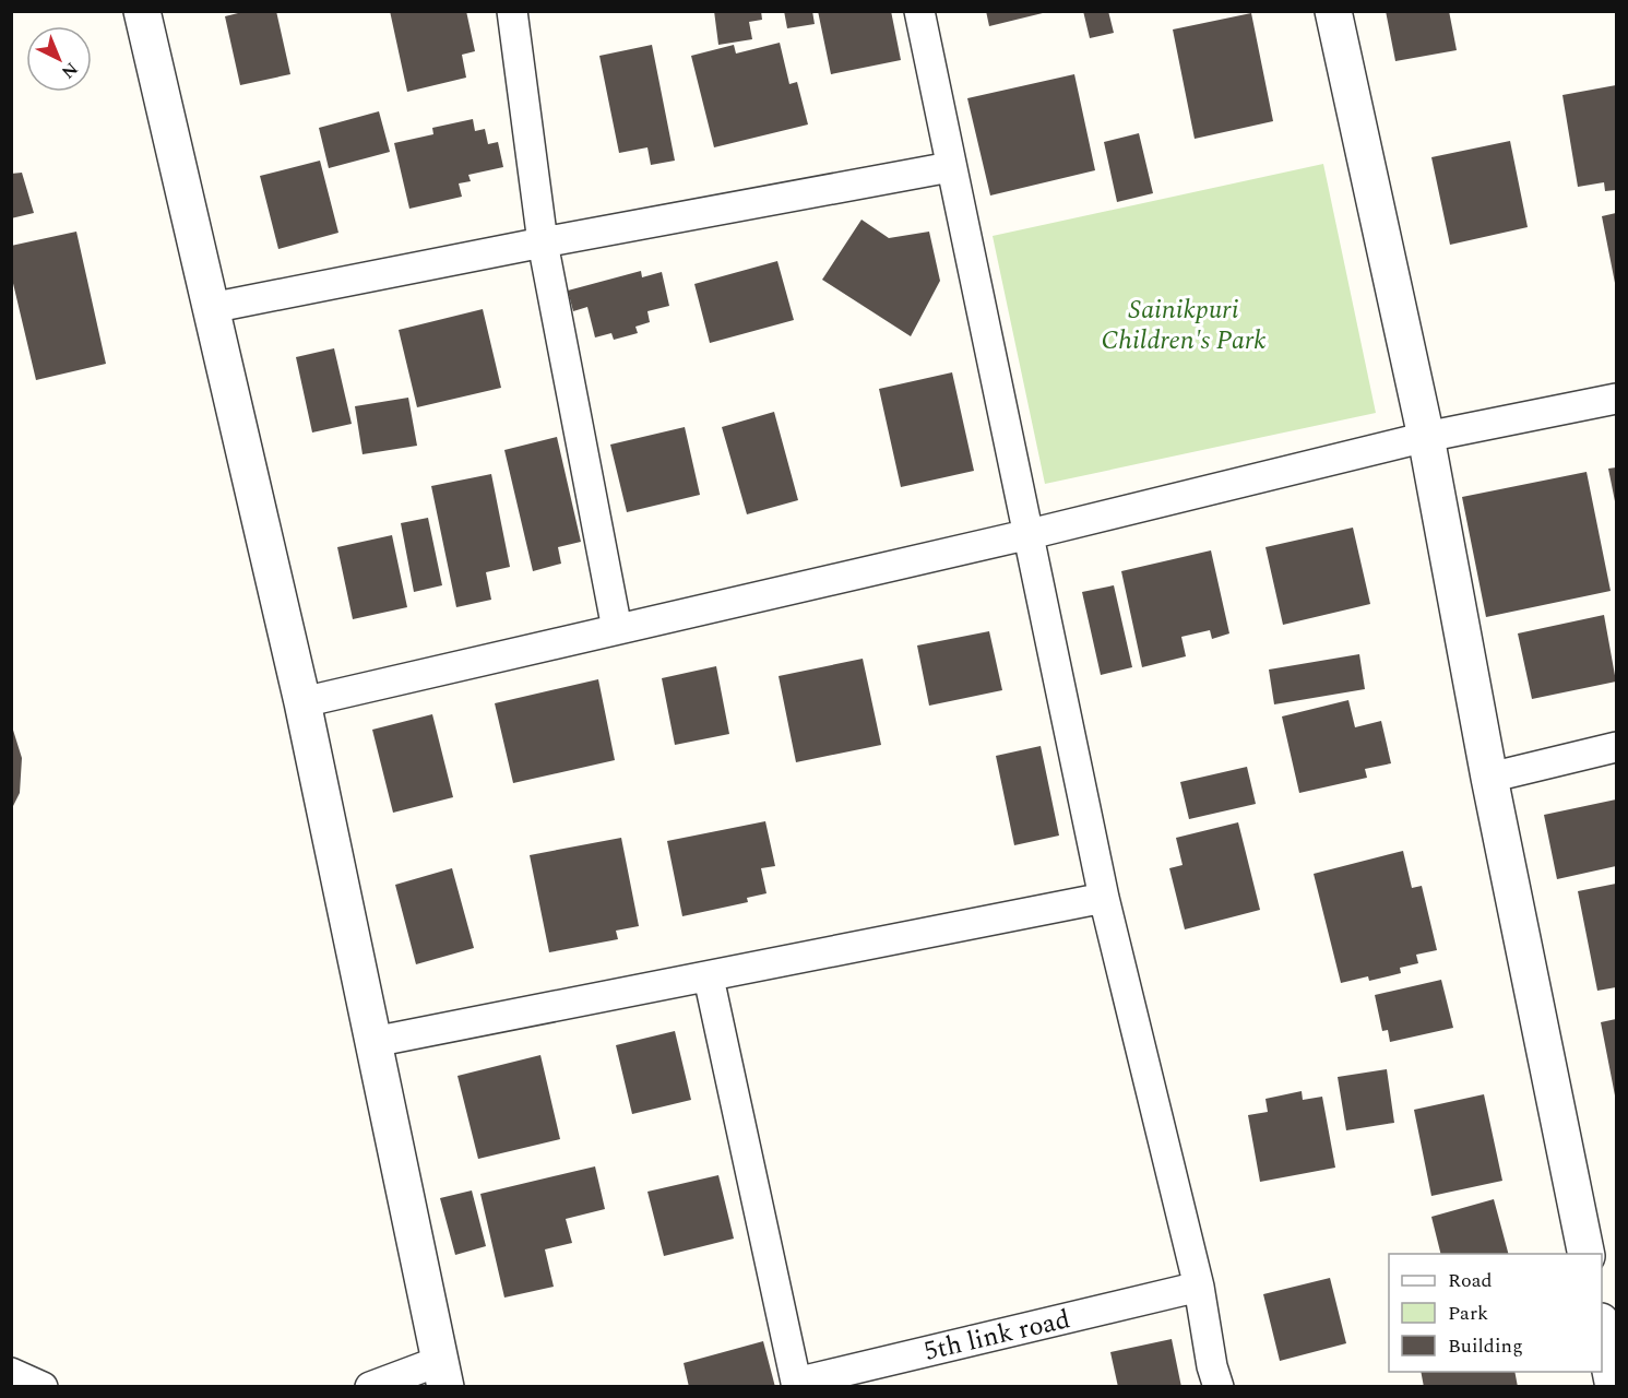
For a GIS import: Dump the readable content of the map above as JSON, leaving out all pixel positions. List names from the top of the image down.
{
  "streets": {
    "street": ["5th link road"]
  },
  "parks": ["Sainikpuri Children's Park"],
  "legend": ["Road", "Park", "Building"],
  "north": "bottom right"
}
